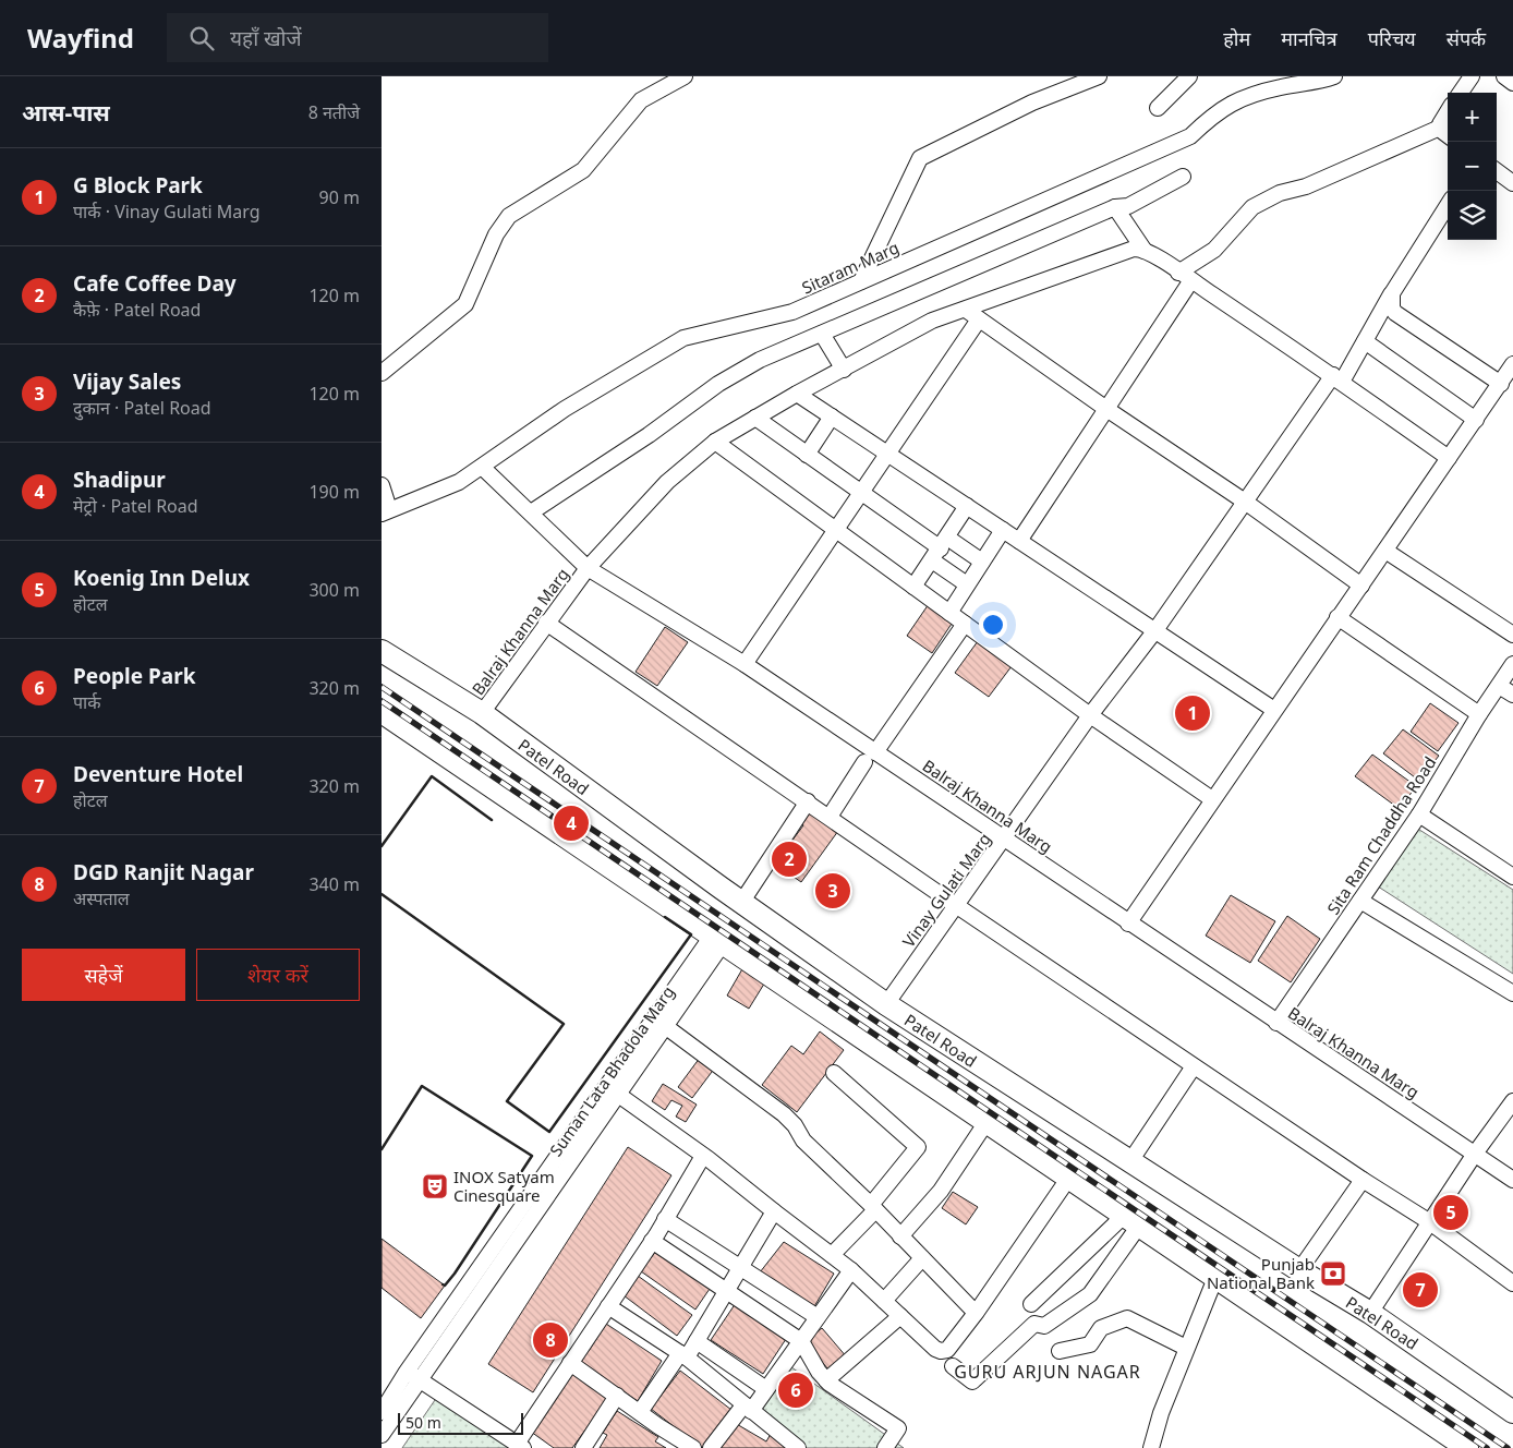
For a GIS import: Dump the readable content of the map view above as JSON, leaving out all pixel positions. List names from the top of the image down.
{
  "streets": {
    "main road": ["Patel Road"],
    "street": [
      "Sitaram Marg",
      "Balraj Khanna Marg",
      "Sita Ram Chaddha Road",
      "Vinay Gulati Marg",
      "Suman Lata Bhadola Marg"
    ]
  },
  "crossings": [
    ["Balraj Khanna Marg", "Patel Road"],
    ["Balraj Khanna Marg", "Sita Ram Chaddha Road"],
    ["Balraj Khanna Marg", "Vinay Gulati Marg"],
    ["Patel Road", "Vinay Gulati Marg"]
  ],
  "districts": ["GURU ARJUN NAGAR"],
  "places": {
    "theatre": ["INOX Satyam Cinesquare"],
    "bank": ["Punjab National Bank"]
  },
  "scale_bar": "50 m",
  "page": {
    "header": "Wayfind",
    "search": "यहाँ खोजें",
    "nav": [
      "होम",
      "मानचित्र",
      "परिचय",
      "संपर्क"
    ],
    "heading": ["आस-पास", "8 नतीजे"],
    "map_buttons": ["+", "−"],
    "list": [
      {
        "mark": "1",
        "name": "G Block Park",
        "note": "पार्क · Vinay Gulati Marg",
        "value": "90 m"
      },
      {
        "mark": "2",
        "name": "Cafe Coffee Day",
        "note": "कैफ़े · Patel Road",
        "value": "120 m"
      },
      {
        "mark": "3",
        "name": "Vijay Sales",
        "note": "दुकान · Patel Road",
        "value": "120 m"
      },
      {
        "mark": "4",
        "name": "Shadipur",
        "note": "मेट्रो · Patel Road",
        "value": "190 m"
      },
      {
        "mark": "5",
        "name": "Koenig Inn Delux",
        "note": "होटल",
        "value": "300 m"
      },
      {
        "mark": "6",
        "name": "People Park",
        "note": "पार्क",
        "value": "320 m"
      },
      {
        "mark": "7",
        "name": "Deventure Hotel",
        "note": "होटल",
        "value": "320 m"
      },
      {
        "mark": "8",
        "name": "DGD Ranjit Nagar",
        "note": "अस्पताल",
        "value": "340 m"
      }
    ],
    "pins": [
      "1",
      "4",
      "2",
      "3",
      "5",
      "7",
      "8",
      "6"
    ],
    "buttons": ["सहेजें", "शेयर करें"],
    "scale": "50 m"
  }
}
